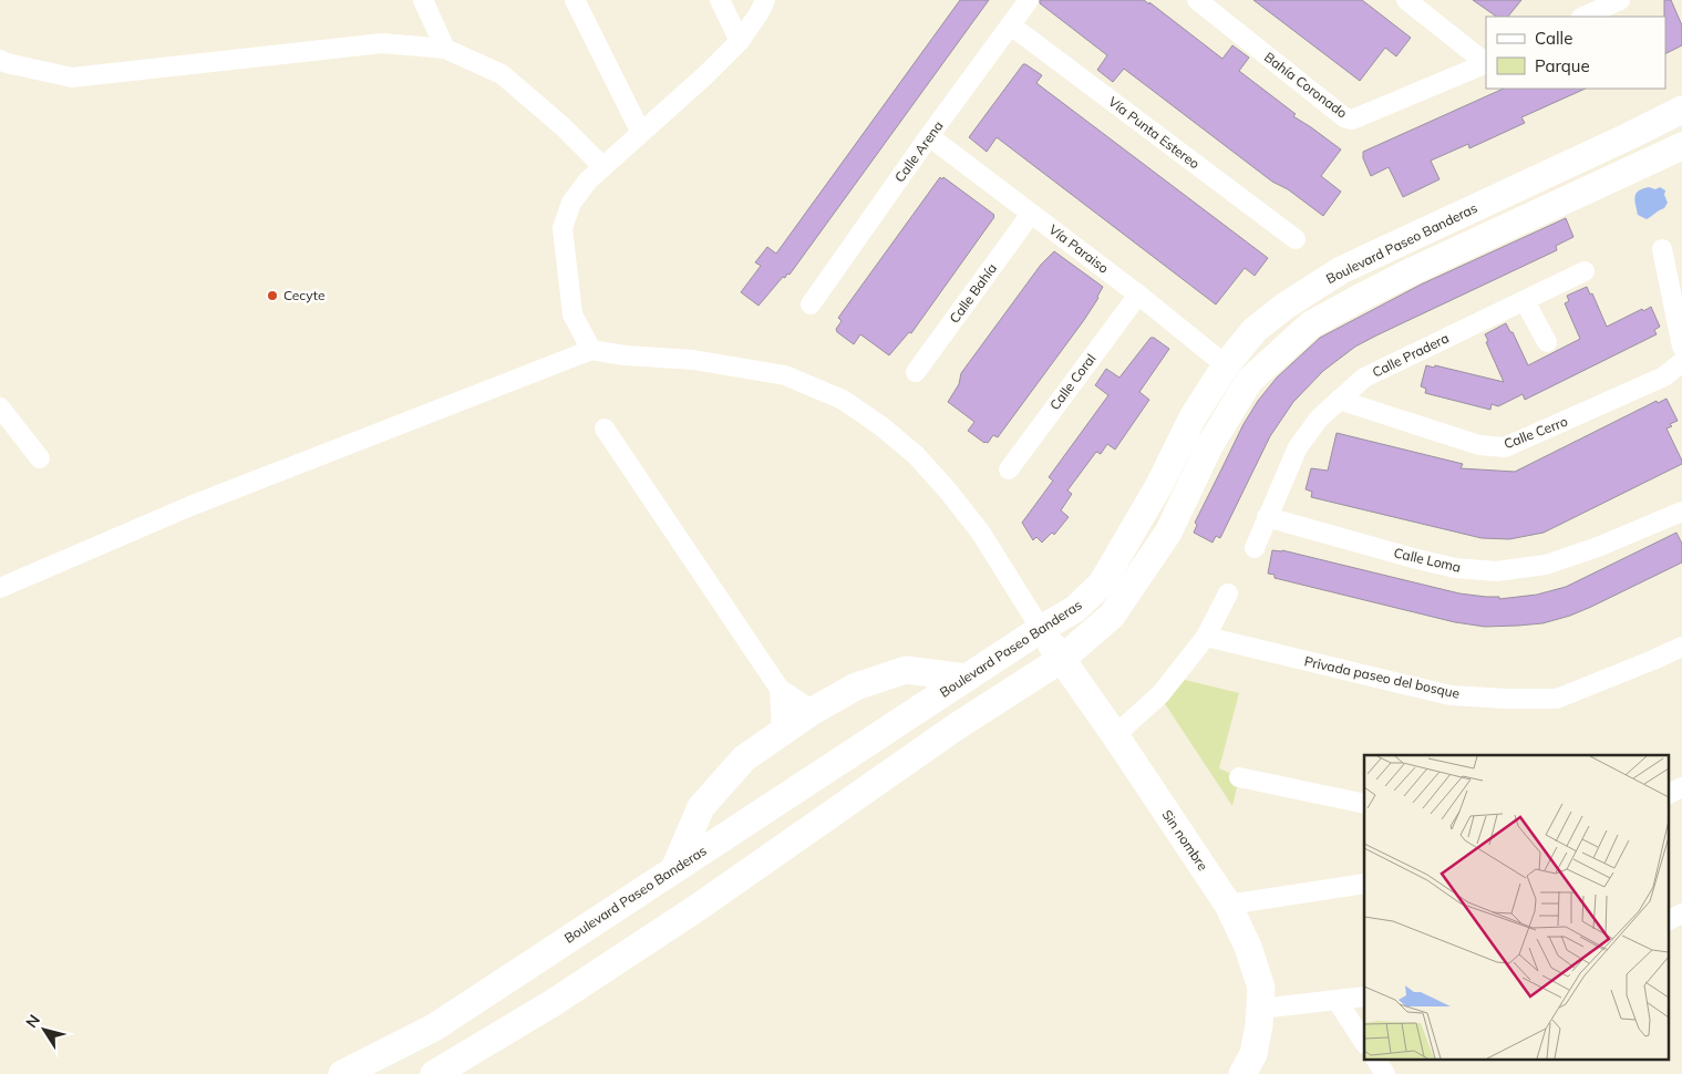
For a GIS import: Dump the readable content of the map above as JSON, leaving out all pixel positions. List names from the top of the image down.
{
  "streets": {
    "main road": ["Boulevard Paseo Banderas", "Sin nombre"],
    "street": [
      "Bahía Coronado",
      "Vía Punta Estereo",
      "Calle Arena",
      "Vía Paraiso",
      "Calle Bahía",
      "Calle Pradera",
      "Calle Coral",
      "Calle Cerro",
      "Calle Loma",
      "Privada paseo del bosque"
    ]
  },
  "crossings": [
    ["Vía Punta Estereo", "Calle Arena"],
    ["Calle Arena", "Vía Paraiso"],
    ["Boulevard Paseo Banderas", "Vía Paraiso"],
    ["Boulevard Paseo Banderas", "Sin nombre"],
    ["Vía Paraiso", "Calle Bahía"],
    ["Vía Paraiso", "Calle Coral"],
    ["Calle Pradera", "Calle Cerro"],
    ["Calle Pradera", "Calle Loma"]
  ],
  "places": ["Cecyte"],
  "legend": ["Calle", "Parque"],
  "north": "top left"
}
